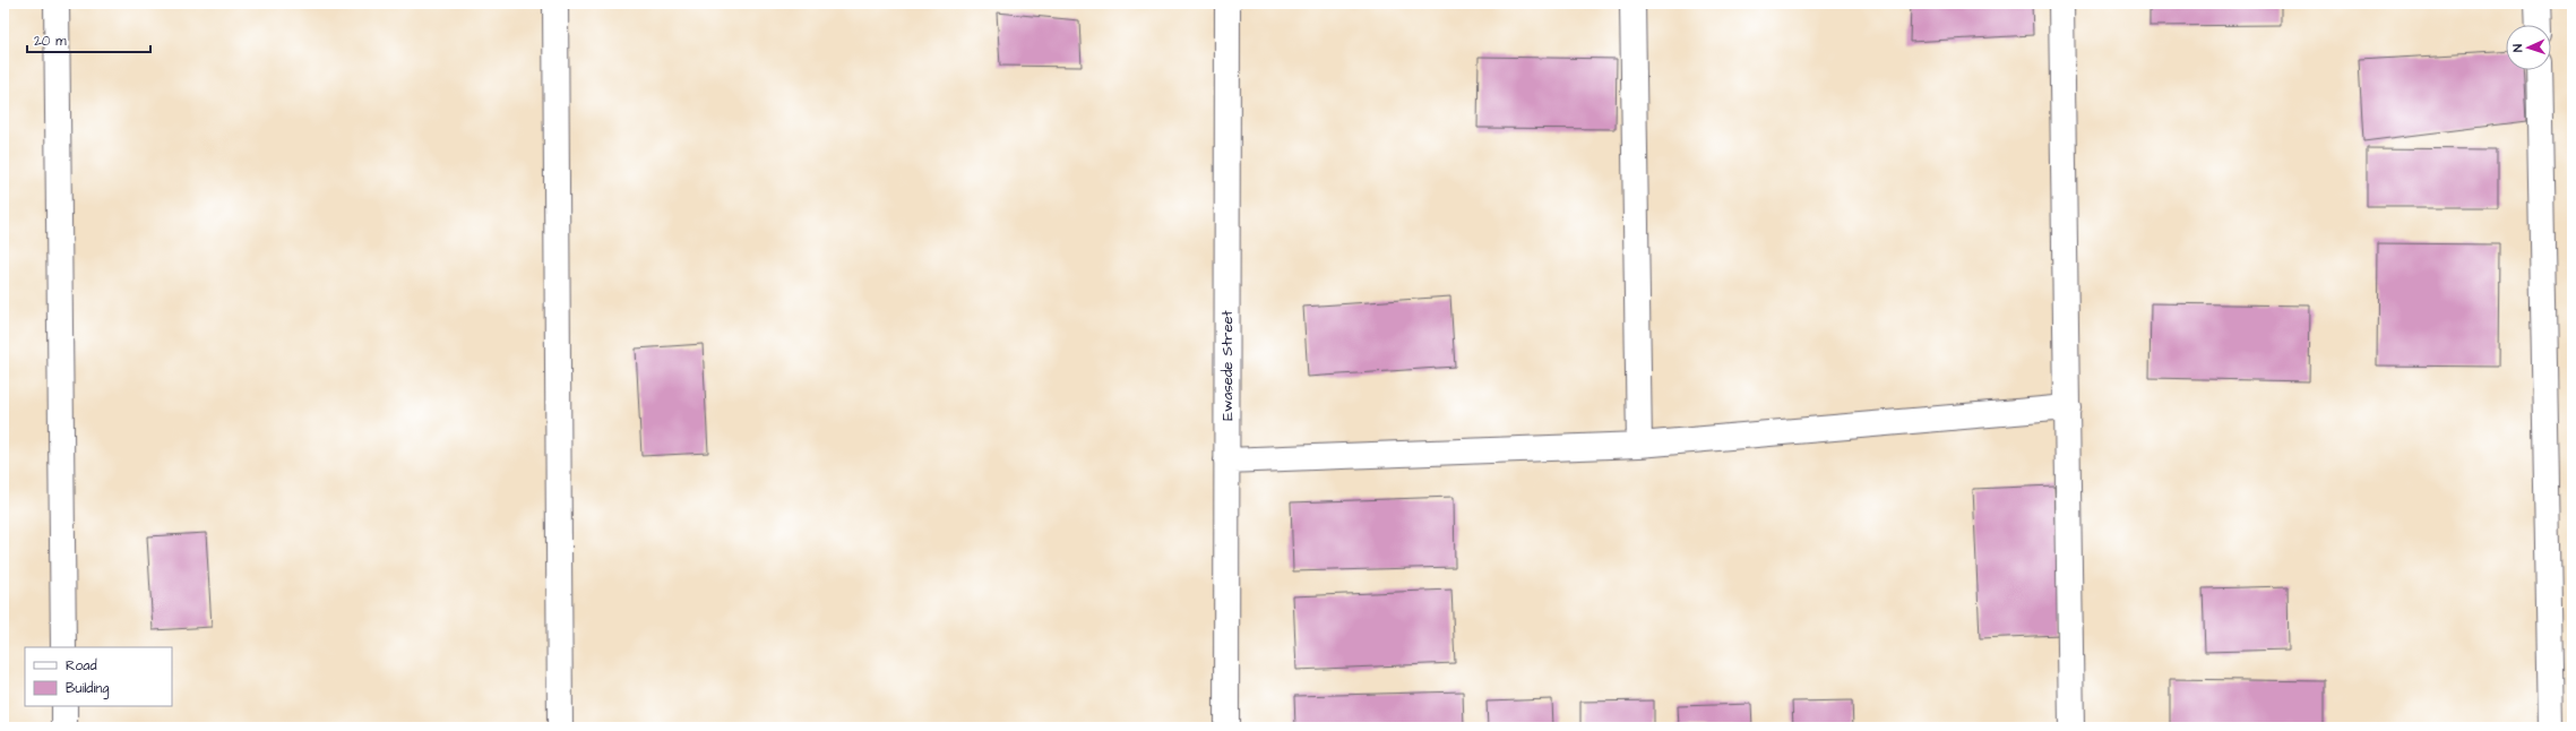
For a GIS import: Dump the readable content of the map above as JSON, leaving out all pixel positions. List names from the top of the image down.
{
  "streets": {
    "street": ["Ewasede Street"]
  },
  "legend": ["Road", "Building"],
  "scale_bar": "20 m",
  "north": "left"
}
